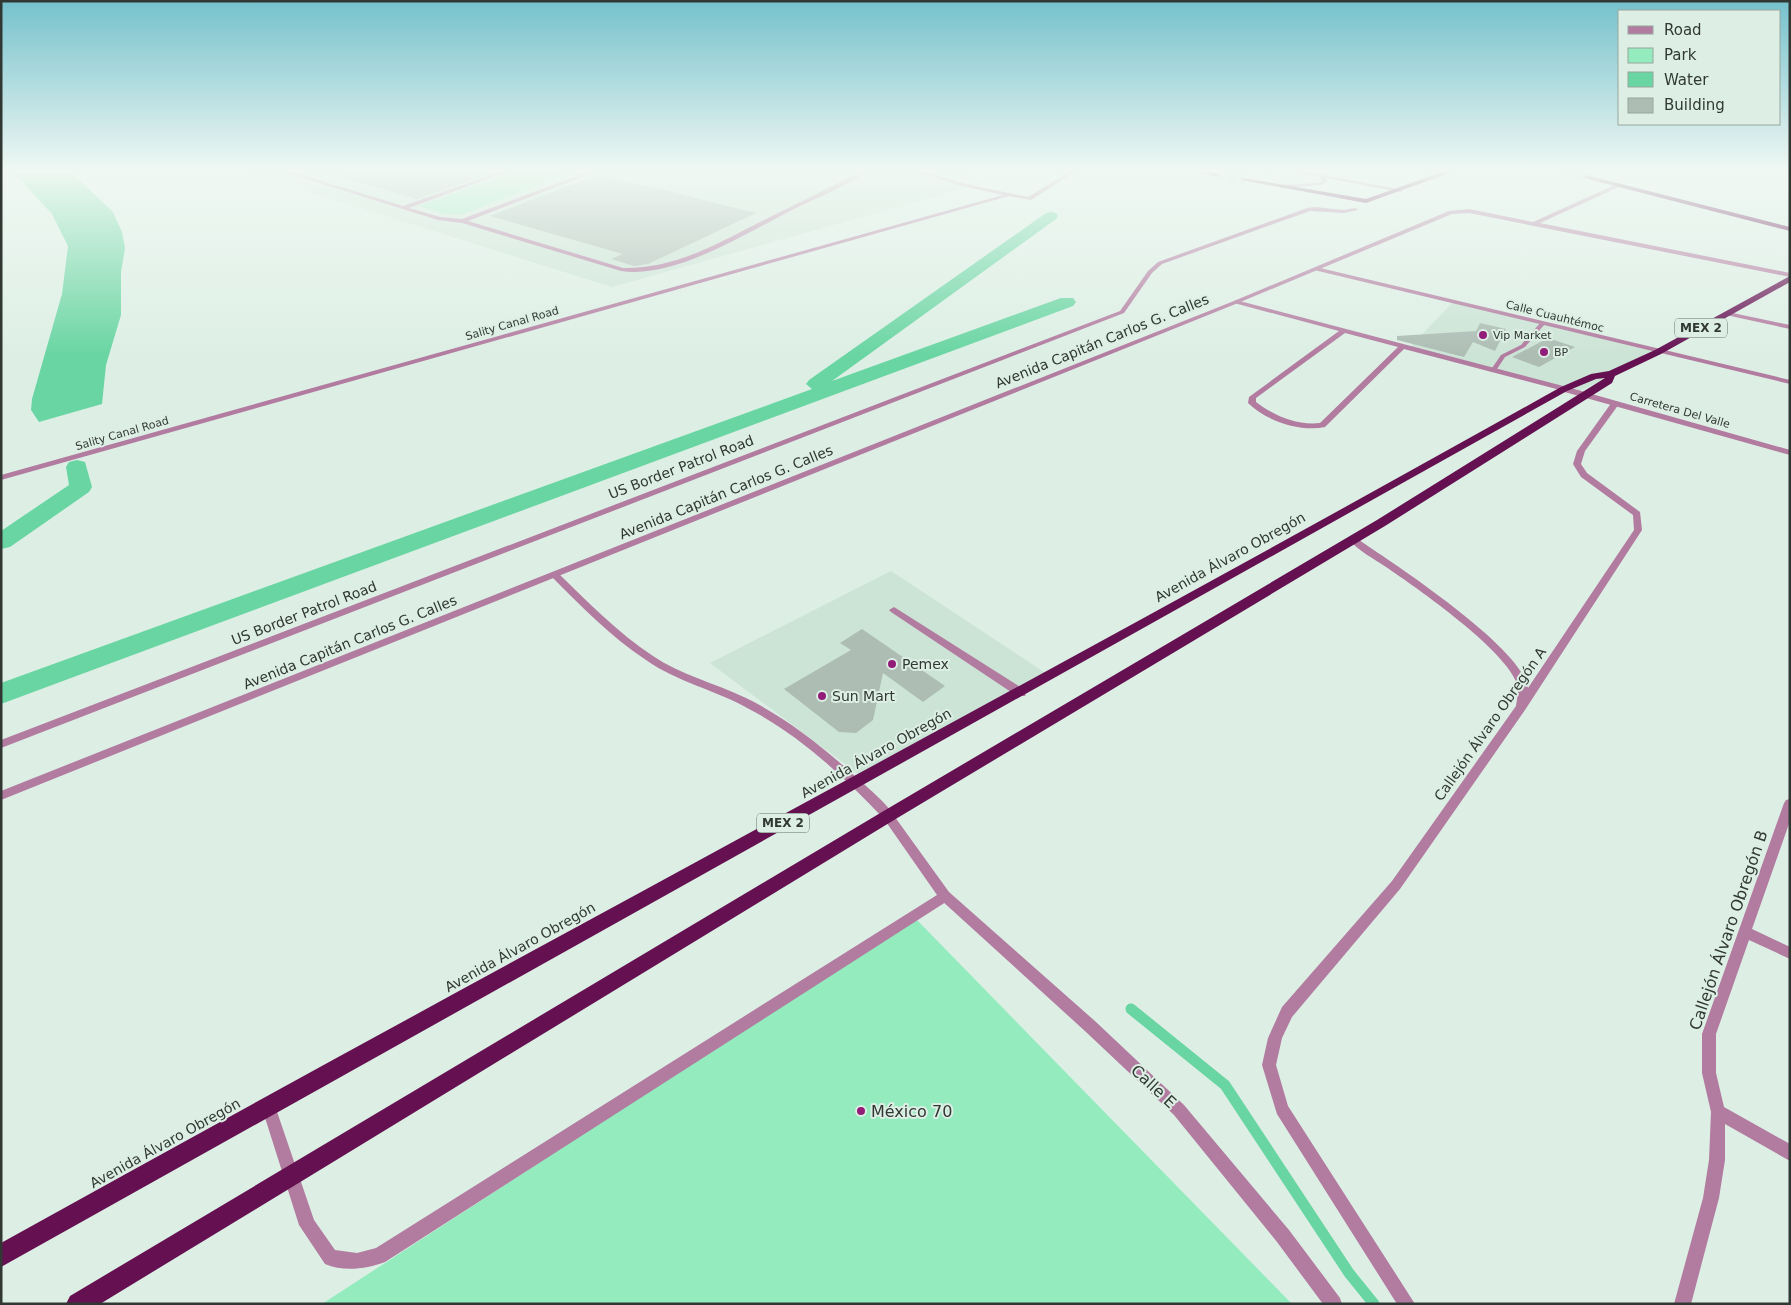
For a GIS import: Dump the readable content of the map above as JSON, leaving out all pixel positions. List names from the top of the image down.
{
  "streets": {
    "highway": ["MEX 2", "Avenida Álvaro Obregón"],
    "street": [
      "Calle Cuauhtémoc",
      "Sality Canal Road",
      "Avenida Capitán Carlos G. Calles",
      "Carretera Del Valle",
      "US Border Patrol Road",
      "Callejón Álvaro Obregón A",
      "Callejón Álvaro Obregón B",
      "Calle E"
    ]
  },
  "crossings": [
    ["Calle Cuauhtémoc", "Avenida Capitán Carlos G. Calles"],
    ["Calle Cuauhtémoc", "Avenida Álvaro Obregón"],
    ["Avenida Capitán Carlos G. Calles", "Carretera Del Valle"],
    ["Avenida Capitán Carlos G. Calles", "Calle E"],
    ["Carretera Del Valle", "Avenida Álvaro Obregón"],
    ["Carretera Del Valle", "Callejón Álvaro Obregón A"],
    ["Avenida Álvaro Obregón", "Calle E"]
  ],
  "places": [
    "Vip Market",
    "BP",
    "Pemex",
    "Sun Mart",
    "México 70"
  ],
  "legend": [
    "Road",
    "Park",
    "Water",
    "Building"
  ]
}
